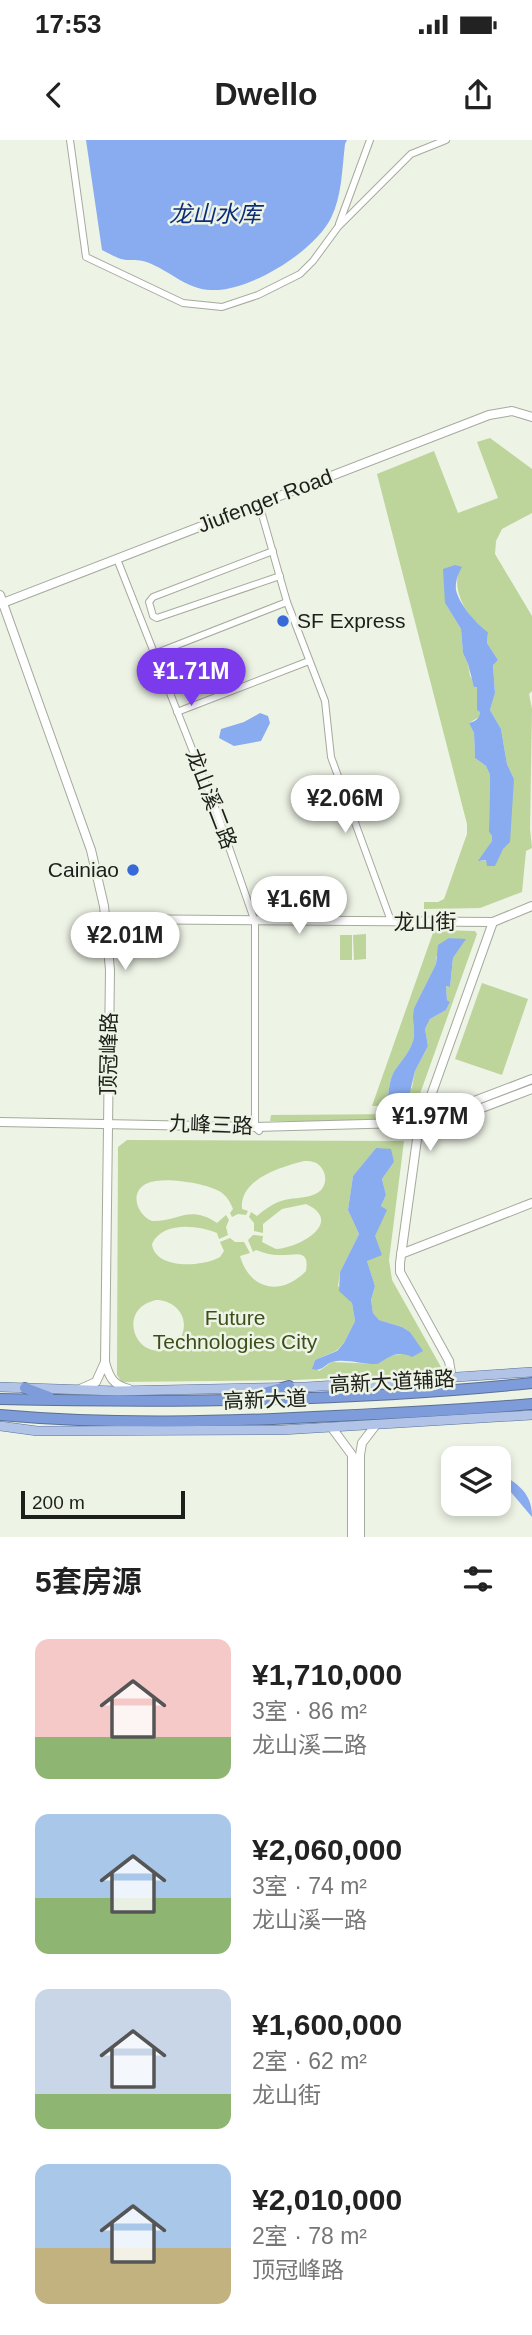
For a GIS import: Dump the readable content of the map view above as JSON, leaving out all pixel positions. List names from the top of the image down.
{
  "streets": {
    "highway": ["高新大道"],
    "main road": ["高新大道辅路"],
    "street": [
      "Jiufenger Road",
      "龙山溪二路",
      "龙山街",
      "顶冠峰路",
      "九峰三路"
    ]
  },
  "crossings": [
    ["Jiufenger Road", "龙山溪二路"],
    ["Jiufenger Road", "顶冠峰路"],
    ["龙山溪二路", "龙山街"],
    ["龙山溪二路", "九峰三路"],
    ["龙山街", "顶冠峰路"],
    ["顶冠峰路", "九峰三路"]
  ],
  "water": ["龙山水库"],
  "parks": ["Future Technologies City"],
  "places": ["SF Express", "Cainiao"],
  "scale_bar": "200 m",
  "page": {
    "status": "17:53",
    "header": "Dwello",
    "price": [
      "¥1.71M",
      "¥2.06M",
      "¥1.6M",
      "¥2.01M",
      "¥1.97M"
    ],
    "scale": "200 m",
    "heading": "5套房源",
    "list": [
      {
        "name": "¥1,710,000",
        "note": "3室 · 86 m² · 龙山溪二路"
      },
      {
        "name": "¥2,060,000",
        "note": "3室 · 74 m² · 龙山溪一路"
      },
      {
        "name": "¥1,600,000",
        "note": "2室 · 62 m² · 龙山街"
      },
      {
        "name": "¥2,010,000",
        "note": "2室 · 78 m² · 顶冠峰路"
      }
    ]
  }
}
